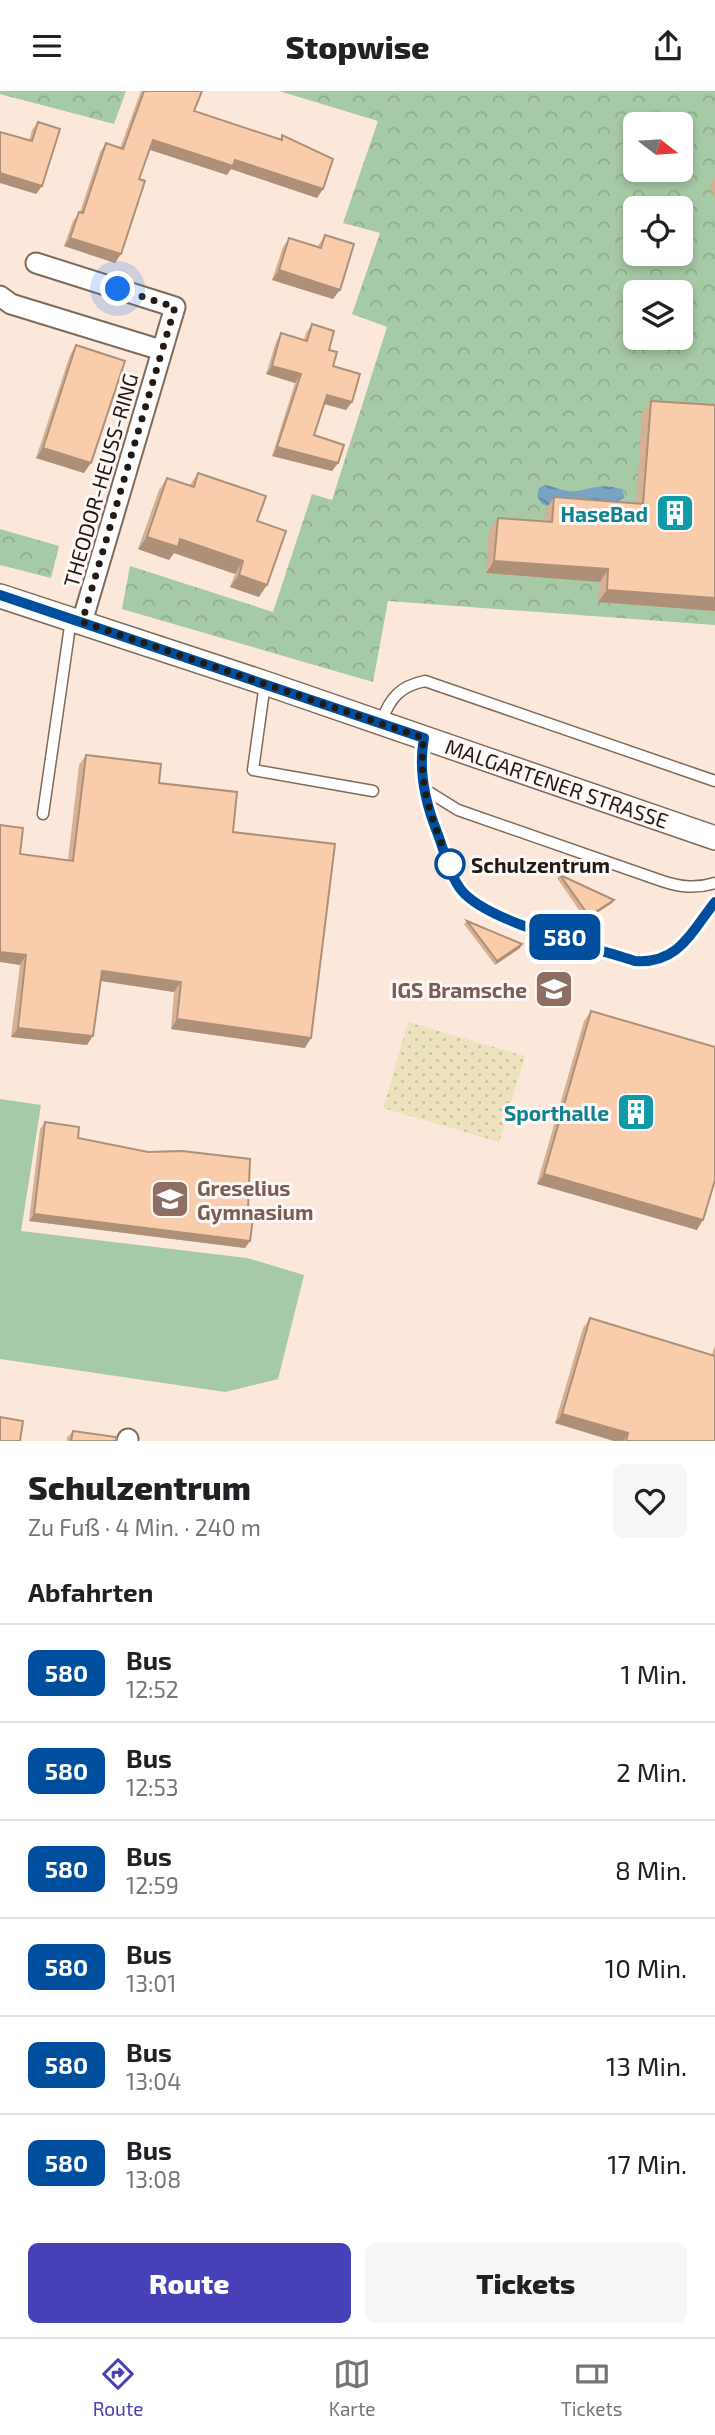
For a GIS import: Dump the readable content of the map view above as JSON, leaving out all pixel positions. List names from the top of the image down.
{
  "streets": {
    "street": ["THEODOR-HEUSS-RING", "MALGARTENER STRASSE"]
  },
  "crossings": [
    ["THEODOR-HEUSS-RING", "MALGARTENER STRASSE"]
  ],
  "places": {
    "building": ["HaseBad", "Sporthalle"],
    "other": ["Schulzentrum"],
    "school or university": ["IGS Bramsche", "Greselius Gymnasium"]
  },
  "lines": ["bus line 580"],
  "north": "right",
  "page": {
    "header": "Stopwise",
    "on_map": "580",
    "heading": [
      ["Schulzentrum", "Zu Fuß · 4 Min. · 240 m"],
      "Abfahrten"
    ],
    "list": [
      {
        "mark": "580",
        "name": "Bus",
        "note": "12:52",
        "value": "1 Min."
      },
      {
        "mark": "580",
        "name": "Bus",
        "note": "12:53",
        "value": "2 Min."
      },
      {
        "mark": "580",
        "name": "Bus",
        "note": "12:59",
        "value": "8 Min."
      },
      {
        "mark": "580",
        "name": "Bus",
        "note": "13:01",
        "value": "10 Min."
      },
      {
        "mark": "580",
        "name": "Bus",
        "note": "13:04",
        "value": "13 Min."
      },
      {
        "mark": "580",
        "name": "Bus",
        "note": "13:08",
        "value": "17 Min."
      }
    ],
    "buttons": ["Route", "Tickets"],
    "tabs": ["Route", "Karte", "Tickets"]
  }
}
